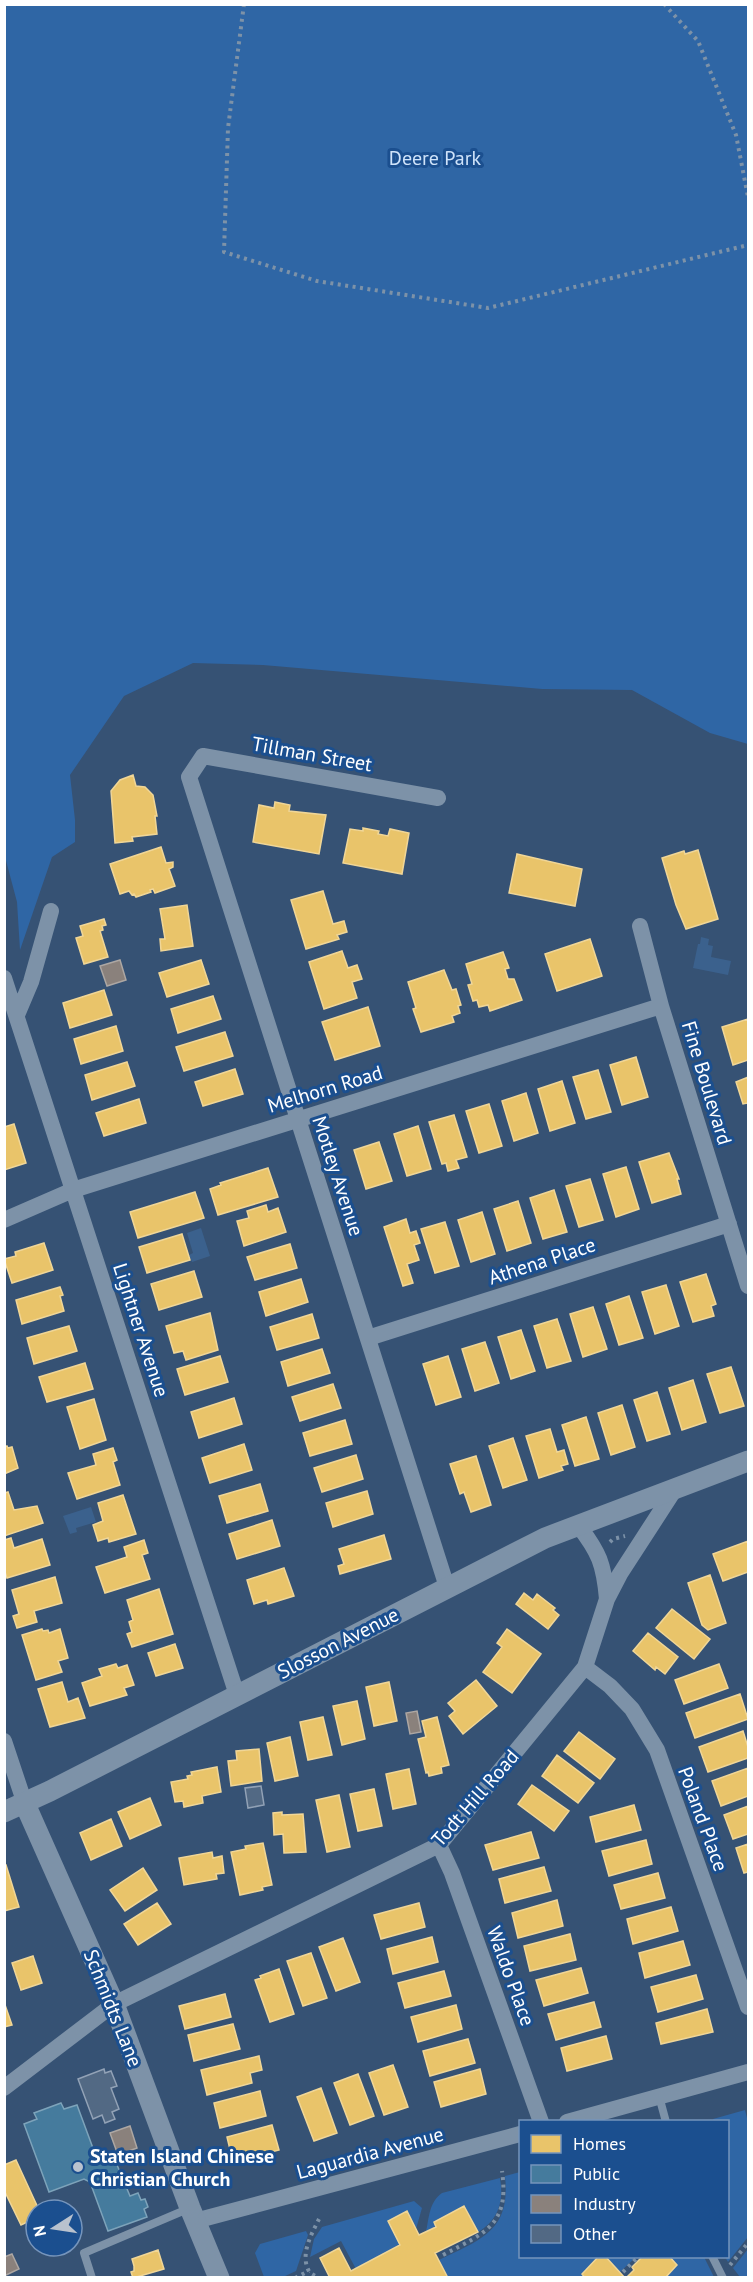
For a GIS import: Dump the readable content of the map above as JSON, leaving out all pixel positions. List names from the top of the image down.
{
  "streets": {
    "street": [
      "Tillman Street",
      "Fine Boulevard",
      "Melhorn Road",
      "Motley Avenue",
      "Athena Place",
      "Lightner Avenue",
      "Slosson Avenue",
      "Todt Hill Road",
      "Poland Place",
      "Waldo Place",
      "Schmidts Lane",
      "Laguardia Avenue"
    ]
  },
  "crossings": [
    ["Tillman Street", "Motley Avenue"],
    ["Fine Boulevard", "Melhorn Road"],
    ["Fine Boulevard", "Athena Place"],
    ["Melhorn Road", "Motley Avenue"],
    ["Melhorn Road", "Lightner Avenue"],
    ["Motley Avenue", "Athena Place"],
    ["Motley Avenue", "Slosson Avenue"],
    ["Lightner Avenue", "Slosson Avenue"],
    ["Slosson Avenue", "Todt Hill Road"],
    ["Slosson Avenue", "Schmidts Lane"],
    ["Todt Hill Road", "Poland Place"],
    ["Todt Hill Road", "Waldo Place"],
    ["Todt Hill Road", "Schmidts Lane"],
    ["Schmidts Lane", "Laguardia Avenue"]
  ],
  "parks": ["Deere Park"],
  "places": ["Staten Island Chinese Christian Church"],
  "legend": [
    "Homes",
    "Public",
    "Industry",
    "Other"
  ],
  "north": "left"
}
